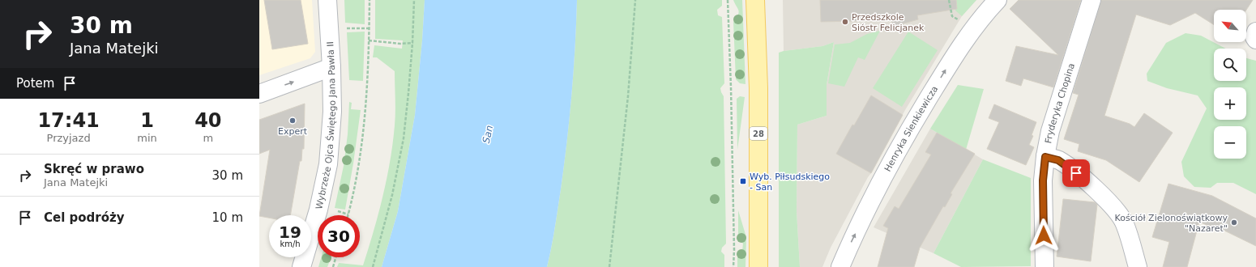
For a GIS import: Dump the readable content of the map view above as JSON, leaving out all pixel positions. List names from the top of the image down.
{
  "streets": {
    "main road": ["28"],
    "street": ["Fryderyka Chopina", "Wybrzeże Ojca Świętego Jana Pawła II", "Henryka Sienkiewicza"]
  },
  "one_way": ["Henryka Sienkiewicza"],
  "water": ["San"],
  "places": {
    "other": ["Przedszkole Sióstr Felicjanek", "Expert", "Kościół Zielonoświątkowy \"Nazaret\""],
    "transit": ["Wyb. Piłsudskiego - San"]
  },
  "north": "top left",
  "page": {
    "turn": ["30 m", "Jana Matejki"],
    "map_buttons": ["+", "−"],
    "then": "Potem",
    "eta": [
      "17:41",
      "Przyjazd",
      "1",
      "min",
      "40",
      "m"
    ],
    "list": [
      {
        "name": "Skręć w prawo",
        "note": "Jana Matejki",
        "value": "30 m"
      },
      {
        "name": "Cel podróży",
        "value": "10 m"
      }
    ],
    "speed": "19 km/h",
    "limit": "30"
  }
}
